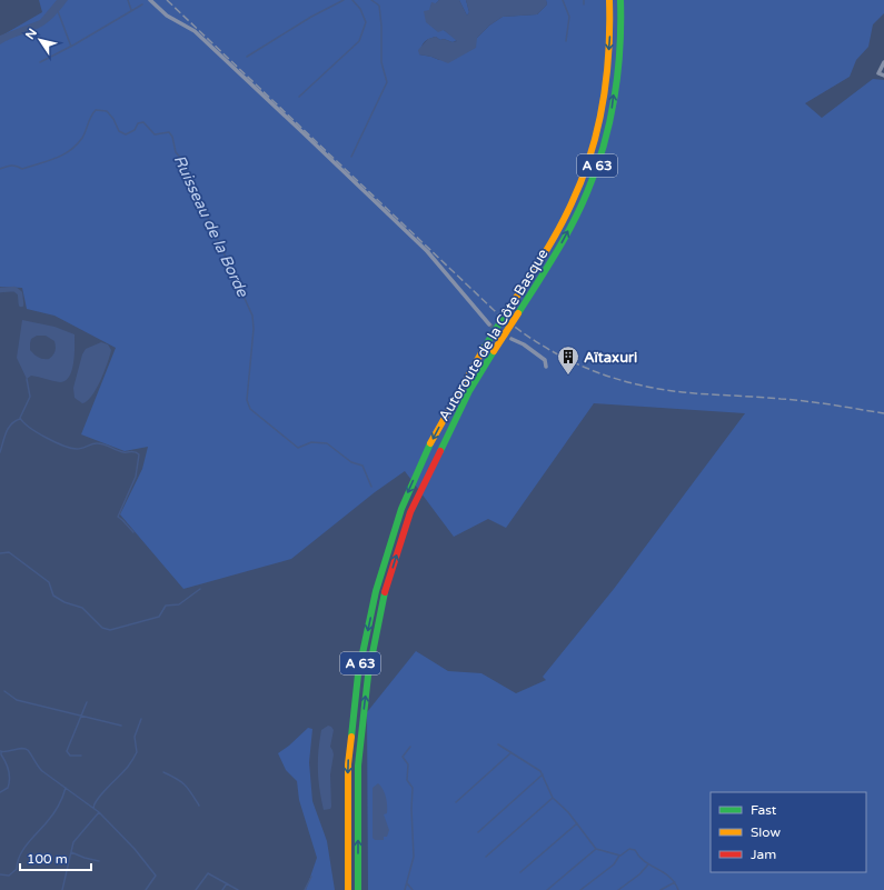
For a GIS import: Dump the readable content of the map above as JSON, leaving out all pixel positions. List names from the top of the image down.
{
  "streets": {
    "highway": ["A 63", "Autoroute de la Côte Basque"]
  },
  "water": ["Ruisseau de la Borde"],
  "places": {
    "building": ["Aïtaxuri"]
  },
  "legend": ["Fast", "Slow", "Jam"],
  "scale_bar": "100 m",
  "north": "top left"
}
